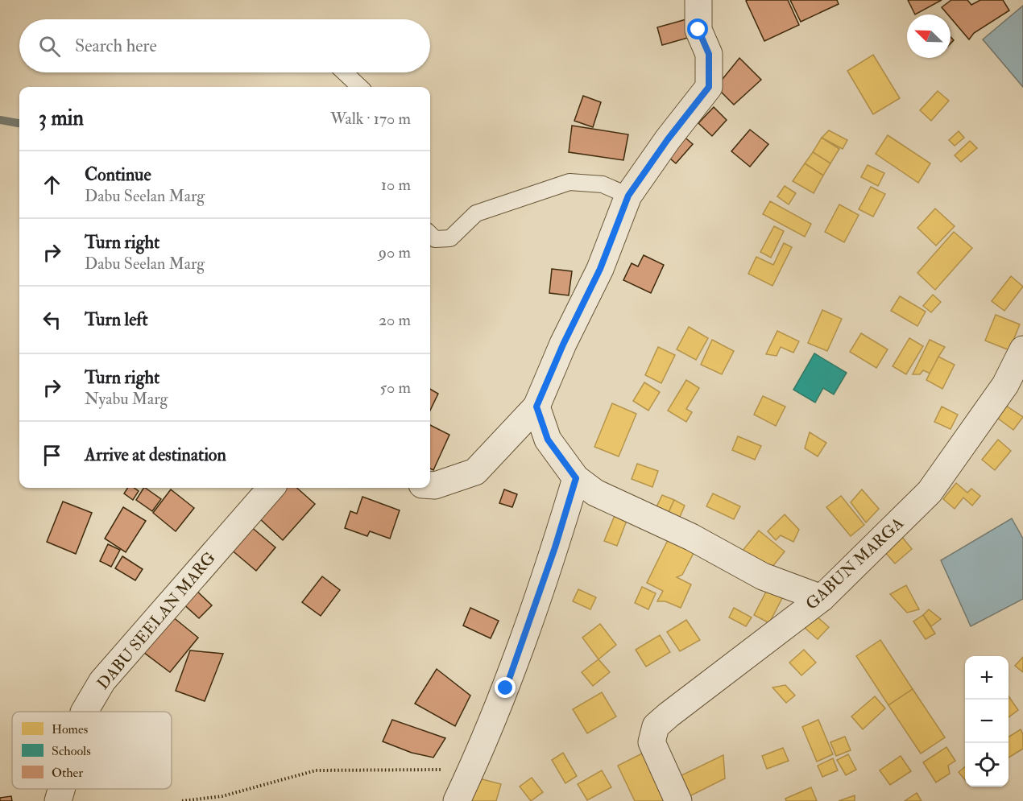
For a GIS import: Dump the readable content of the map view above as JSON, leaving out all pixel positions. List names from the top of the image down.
{
  "streets": {
    "street": ["GABUN MARGA", "DABU SEELAN MARG"]
  },
  "legend": ["Homes", "Schools", "Other"],
  "north": "top left",
  "page": {
    "search": "Search here",
    "heading": ["3 min", "Walk · 170 m"],
    "list": [
      ["Continue", "Dabu Seelan Marg", "10 m"],
      ["Turn right", "Dabu Seelan Marg", "90 m"],
      ["Turn left", "20 m"],
      ["Turn right", "Nyabu Marg", "50 m"],
      "Arrive at destination"
    ],
    "map_buttons": ["+", "−"]
  }
}
